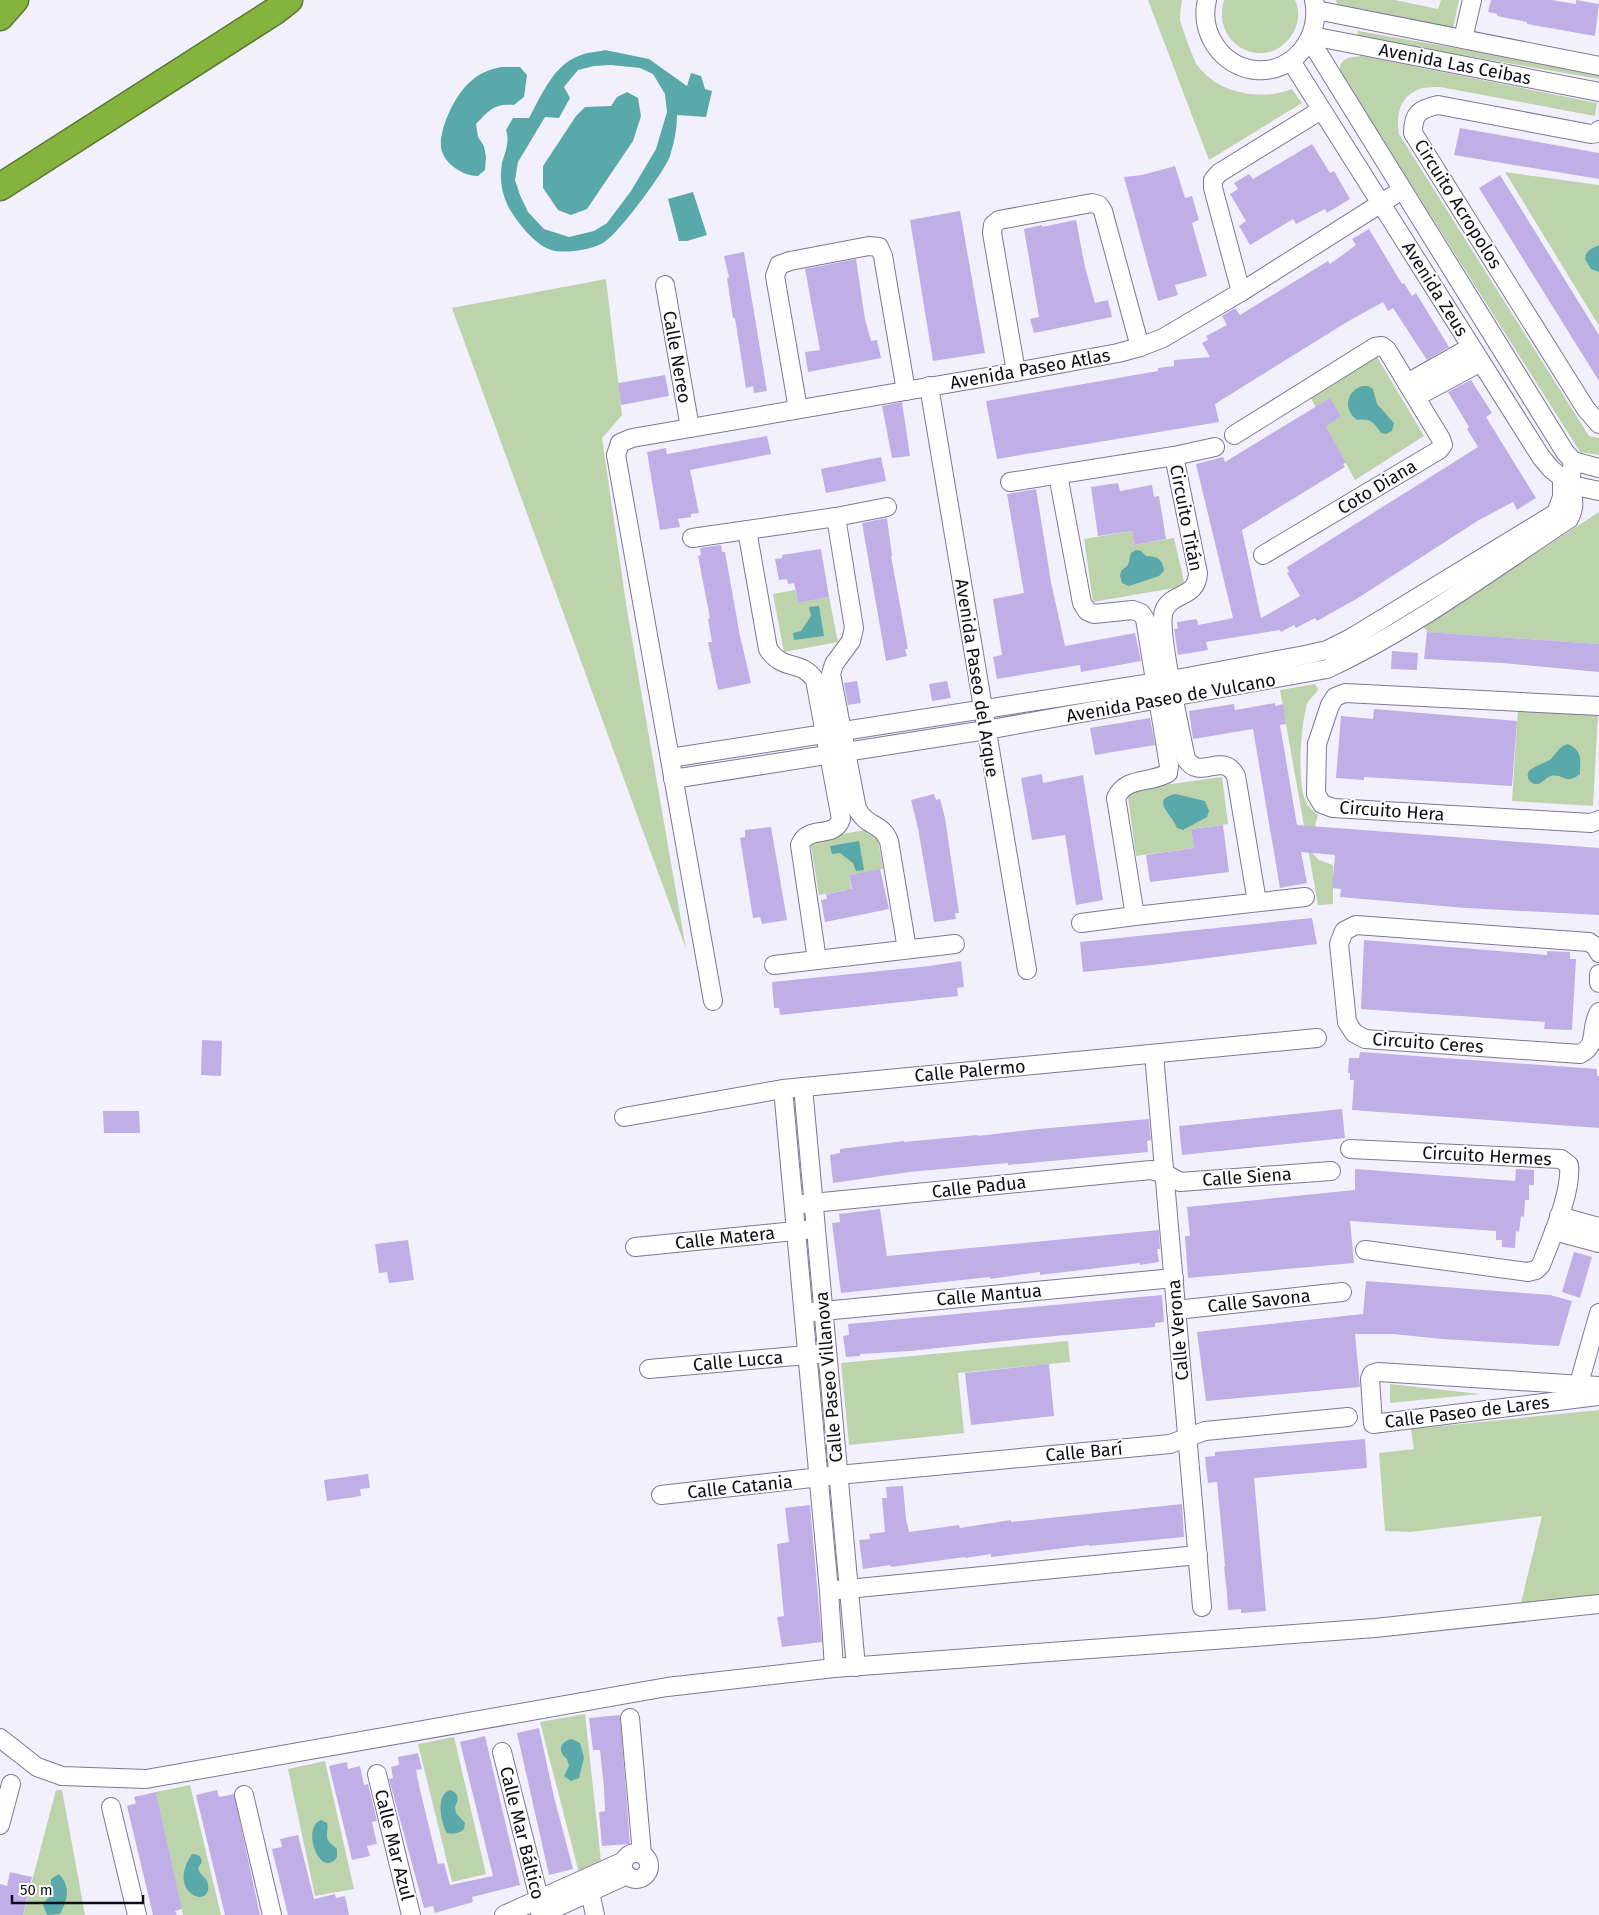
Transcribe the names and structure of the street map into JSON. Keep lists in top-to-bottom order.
{
  "streets": {
    "street": [
      "Avenida Las Ceibas",
      "Circuito Acropolos",
      "Avenida Zeus",
      "Calle Nereo",
      "Avenida Paseo Atlas",
      "Coto Diana",
      "Circuito Titán",
      "Avenida Paseo del Arque",
      "Avenida Paseo de Vulcano",
      "Circuito Hera",
      "Circuito Ceres",
      "Calle Palermo",
      "Circuito Hermes",
      "Calle Siena",
      "Calle Padua",
      "Calle Matera",
      "Calle Mantua",
      "Calle Savona",
      "Calle Verona",
      "Calle Lucca",
      "Calle Paseo Villanova",
      "Calle Paseo de Lares",
      "Calle Barí",
      "Calle Catania",
      "Calle Mar Báltico",
      "Calle Mar Azul"
    ]
  },
  "crossings": [
    ["Avenida Las Ceibas", "Avenida Zeus"],
    ["Avenida Zeus", "Avenida Paseo Atlas"],
    ["Avenida Zeus", "Avenida Paseo de Vulcano"],
    ["Calle Nereo", "Avenida Paseo Atlas"],
    ["Avenida Paseo Atlas", "Avenida Paseo del Arque"],
    ["Avenida Paseo Atlas", "Avenida Paseo de Vulcano"],
    ["Circuito Titán", "Avenida Paseo de Vulcano"],
    ["Avenida Paseo del Arque", "Avenida Paseo de Vulcano"],
    ["Calle Palermo", "Calle Verona"],
    ["Calle Palermo", "Calle Paseo Villanova"],
    ["Calle Siena", "Calle Padua"],
    ["Calle Siena", "Calle Verona"],
    ["Calle Padua", "Calle Verona"],
    ["Calle Padua", "Calle Paseo Villanova"],
    ["Calle Matera", "Calle Paseo Villanova"],
    ["Calle Mantua", "Calle Verona"],
    ["Calle Mantua", "Calle Paseo Villanova"],
    ["Calle Savona", "Calle Verona"],
    ["Calle Verona", "Calle Barí"],
    ["Calle Lucca", "Calle Paseo Villanova"],
    ["Calle Paseo Villanova", "Calle Barí"],
    ["Calle Paseo Villanova", "Calle Catania"],
    ["Calle Barí", "Calle Catania"]
  ],
  "scale_bar": "50 m"
}
